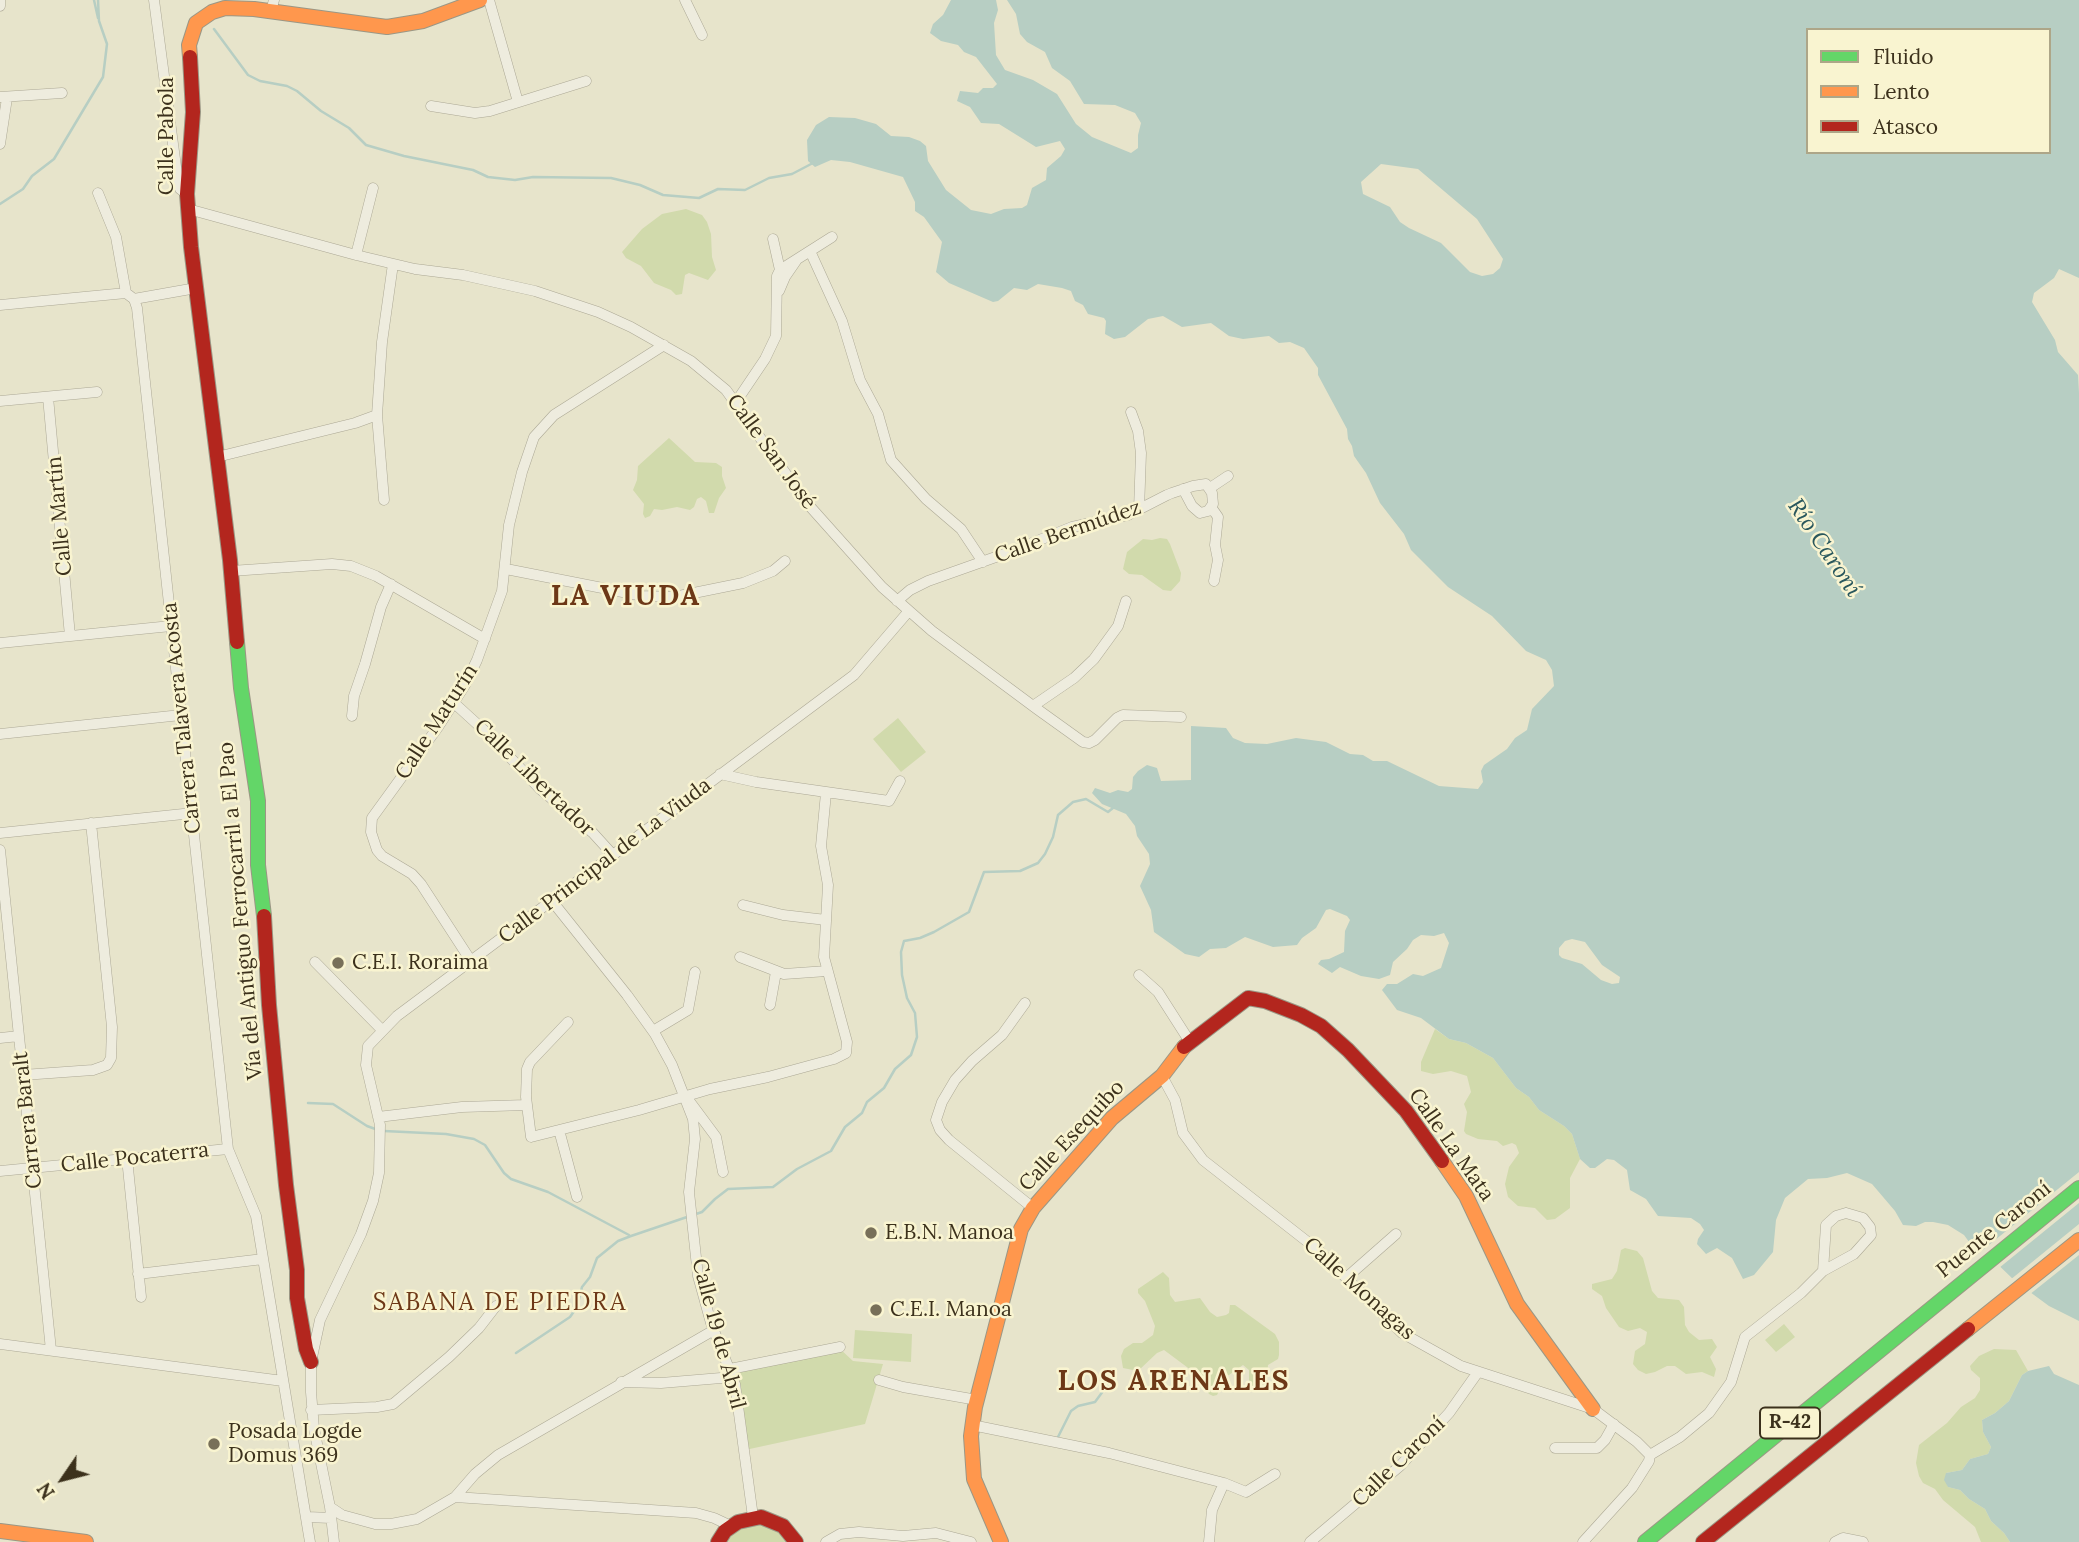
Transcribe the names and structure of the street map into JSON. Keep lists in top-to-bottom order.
{
  "streets": {
    "street": [
      "Calle Pabola",
      "Calle San José",
      "Calle Martín",
      "Calle Bermúdez",
      "Carrera Talavera Acosta",
      "Calle Maturín",
      "Calle Libertador",
      "Calle Principal de La Viuda",
      "Vía del Antiguo Ferrocarril a El Pao",
      "Carrera Baralt",
      "Calle Esequibo",
      "Calle La Mata",
      "Calle Pocaterra",
      "Puente Caroní",
      "Calle Monagas",
      "Calle 19 de Abril",
      "R-42",
      "Calle Caroní"
    ]
  },
  "crossings": [
    ["Calle Pabola", "Calle San José"],
    ["Calle Pabola", "Vía del Antiguo Ferrocarril a El Pao"],
    ["Calle San José", "Calle Bermúdez"],
    ["Calle San José", "Calle Maturín"],
    ["Calle San José", "Calle Principal de La Viuda"],
    ["Calle San José", "Vía del Antiguo Ferrocarril a El Pao"],
    ["Carrera Talavera Acosta", "Calle Pocaterra"],
    ["Calle Maturín", "Calle Libertador"],
    ["Calle Maturín", "Calle Principal de La Viuda"],
    ["Calle Libertador", "Calle Principal de La Viuda"],
    ["Calle Principal de La Viuda", "Vía del Antiguo Ferrocarril a El Pao"],
    ["Calle Principal de La Viuda", "Calle 19 de Abril"],
    ["Carrera Baralt", "Calle Pocaterra"],
    ["Calle Esequibo", "Calle La Mata"],
    ["Calle Esequibo", "Calle Monagas"],
    ["Calle La Mata", "Calle Monagas"],
    ["Calle Monagas", "Calle Caroní"]
  ],
  "districts": ["LA VIUDA", "SABANA DE PIEDRA", "LOS ARENALES"],
  "water": ["Río Caroní"],
  "places": [
    "C.E.I. Roraima",
    "E.B.N. Manoa",
    "C.E.I. Manoa",
    "Posada Logde Domus 369"
  ],
  "legend": ["Fluido", "Lento", "Atasco"],
  "north": "bottom left"
}
